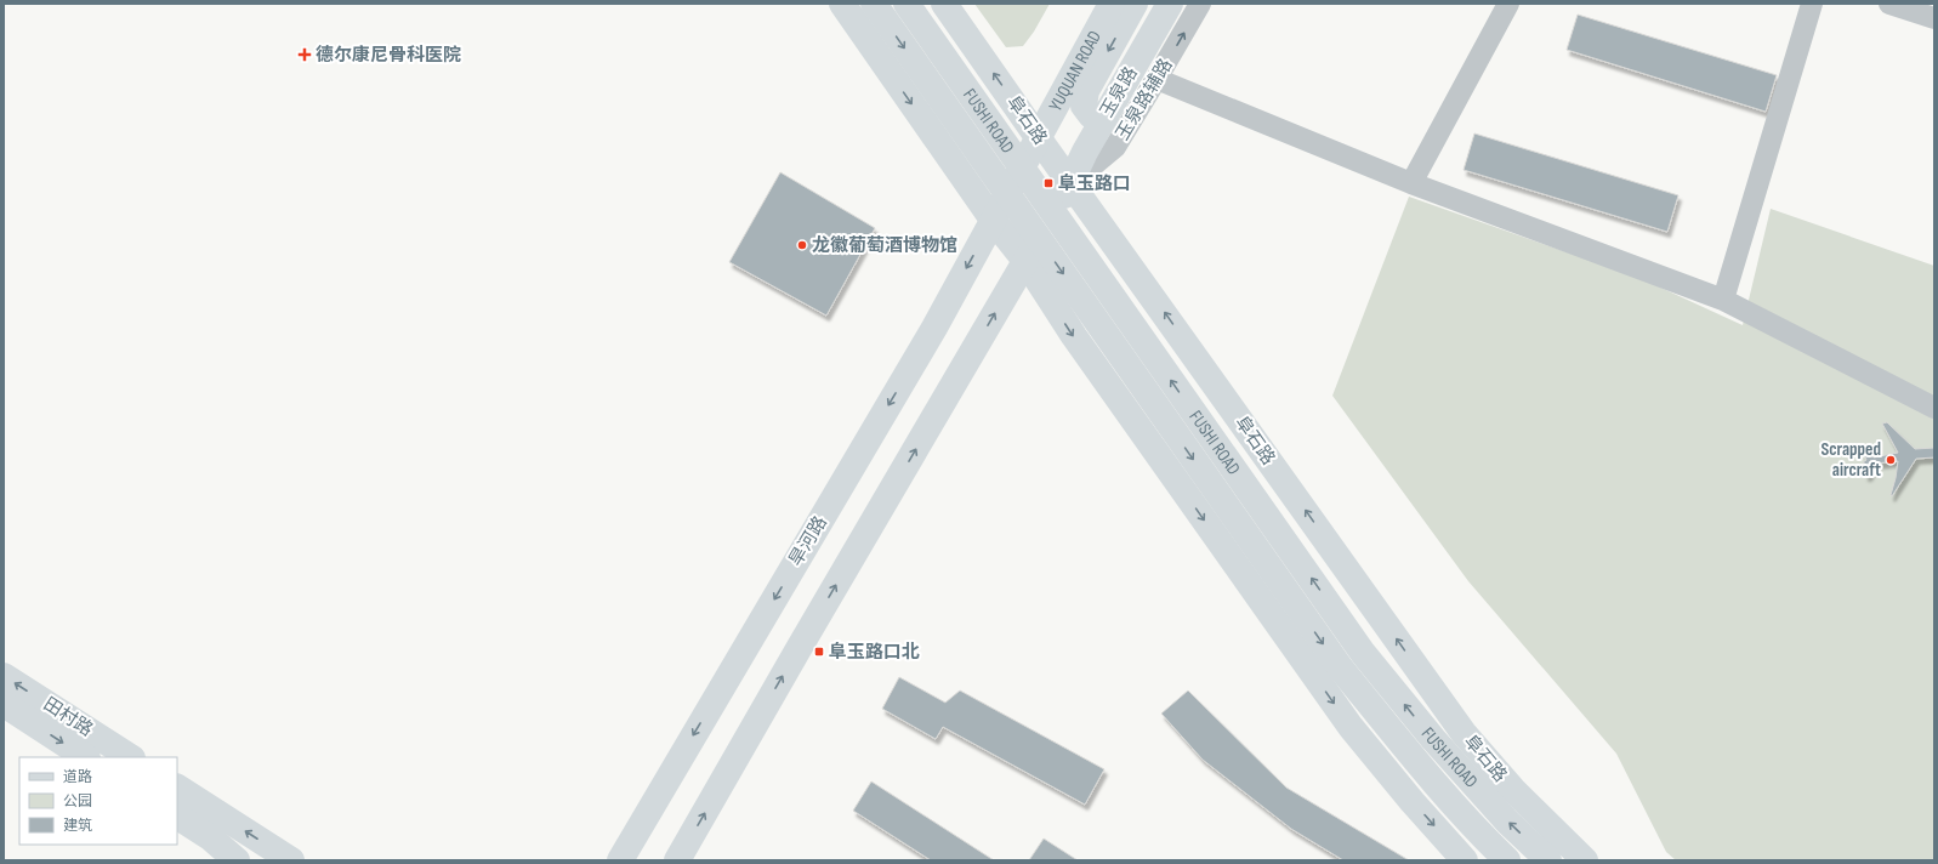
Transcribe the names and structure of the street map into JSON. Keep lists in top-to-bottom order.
{
  "streets": {
    "main road": [
      "YUQUAN ROAD",
      "玉泉路",
      "FUSHI ROAD",
      "阜石路",
      "旱河路",
      "田村路"
    ],
    "street": ["玉泉路辅路"]
  },
  "crossings": [
    ["YUQUAN ROAD", "阜石路"],
    ["YUQUAN ROAD", "旱河路"],
    ["玉泉路", "玉泉路辅路"],
    ["玉泉路", "阜石路"],
    ["玉泉路辅路", "阜石路"]
  ],
  "one_way": ["玉泉路辅路"],
  "places": {
    "health": ["德尔康尼骨科医院"],
    "transit": ["阜玉路口", "阜玉路口北"],
    "other": ["龙徽葡萄酒博物馆", "Scrapped aircraft"]
  },
  "legend": ["道路", "公园", "建筑"]
}
